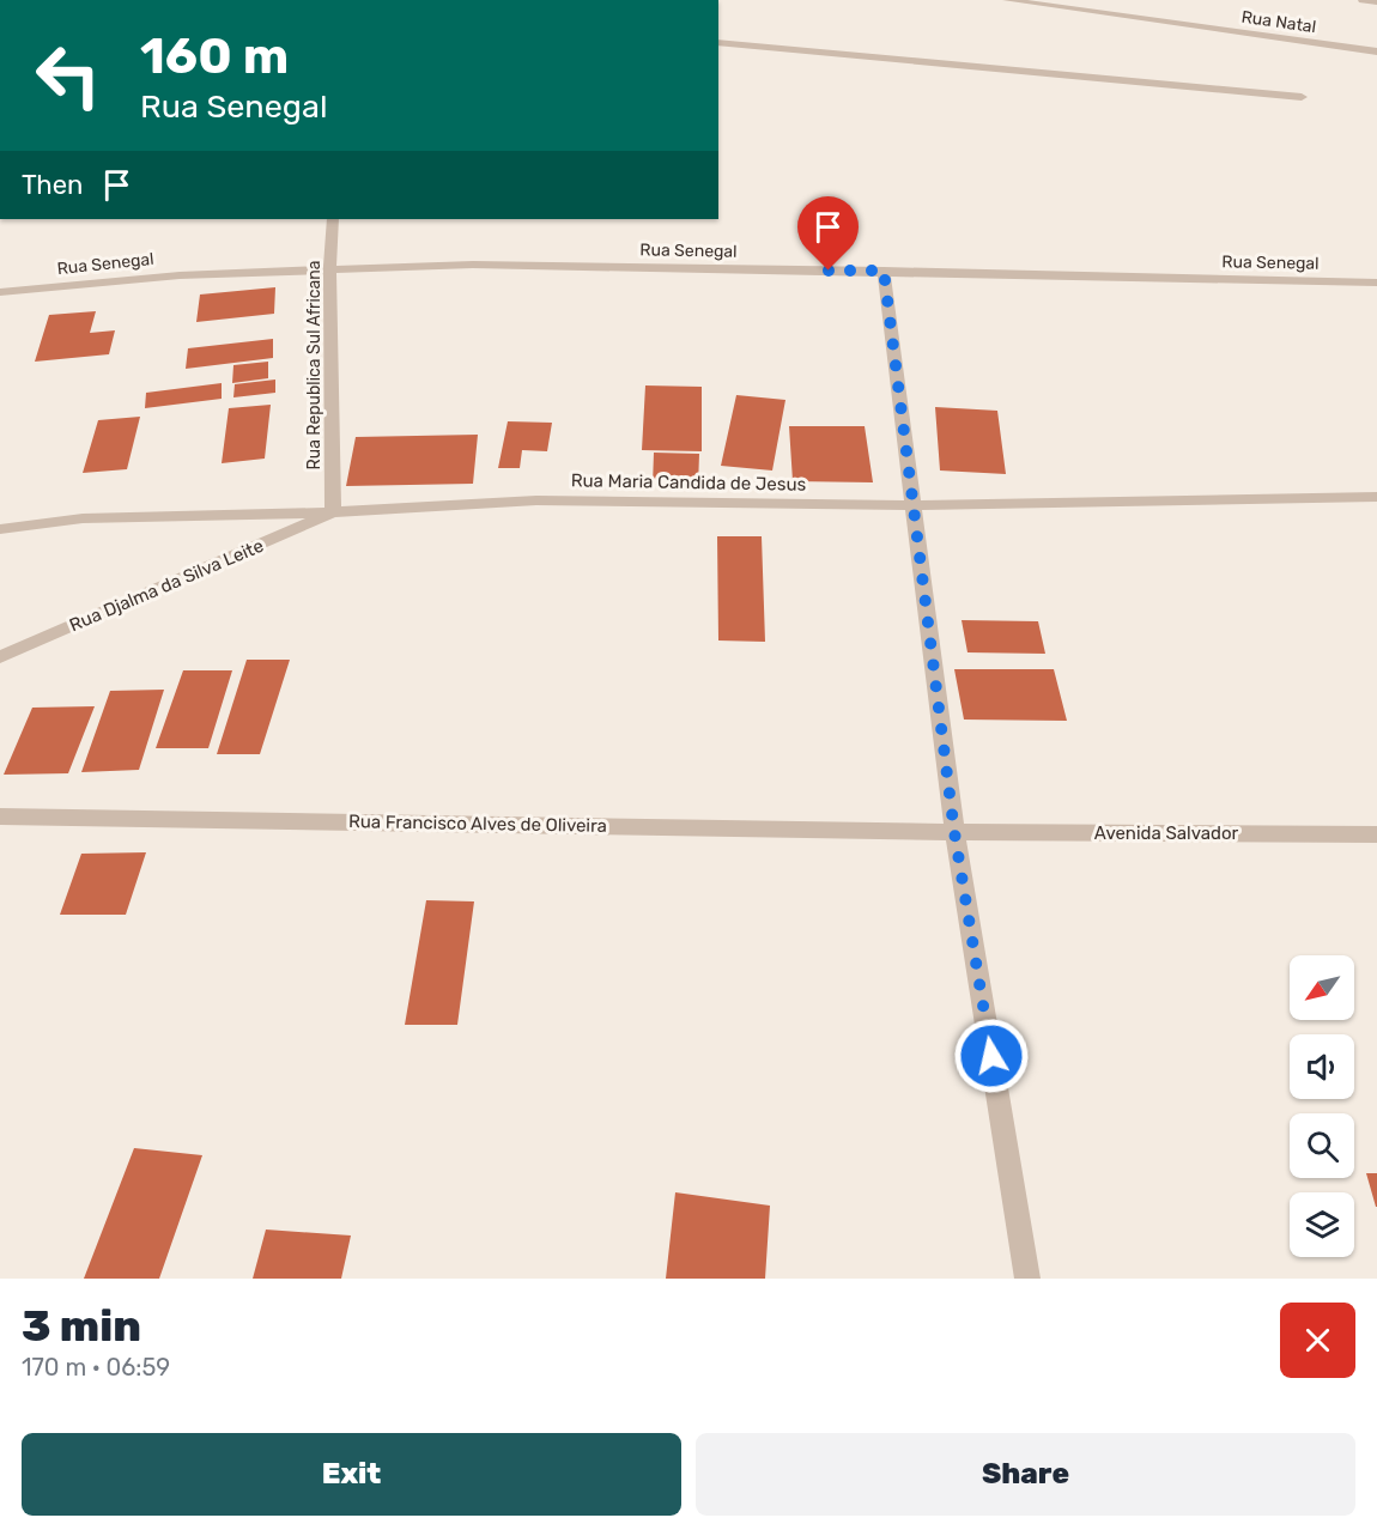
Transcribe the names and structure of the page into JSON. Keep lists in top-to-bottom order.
{
  "streets": {
    "street": [
      "Rua Natal",
      "Rua Senegal",
      "Rua Republica Sul Africana",
      "Rua Maria Candida de Jesus",
      "Rua Djalma da Silva Leite",
      "Rua Francisco Alves de Oliveira",
      "Avenida Salvador"
    ]
  },
  "crossings": [
    ["Rua Senegal", "Rua Republica Sul Africana"],
    ["Rua Republica Sul Africana", "Rua Maria Candida de Jesus"],
    ["Rua Republica Sul Africana", "Rua Djalma da Silva Leite"],
    ["Rua Maria Candida de Jesus", "Rua Djalma da Silva Leite"],
    ["Rua Francisco Alves de Oliveira", "Avenida Salvador"]
  ],
  "north": "bottom left",
  "page": {
    "turn": ["160 m", "Rua Senegal"],
    "then": "Then",
    "heading": ["3 min", "170 m · 06:59"],
    "buttons": ["Exit", "Share"]
  }
}
